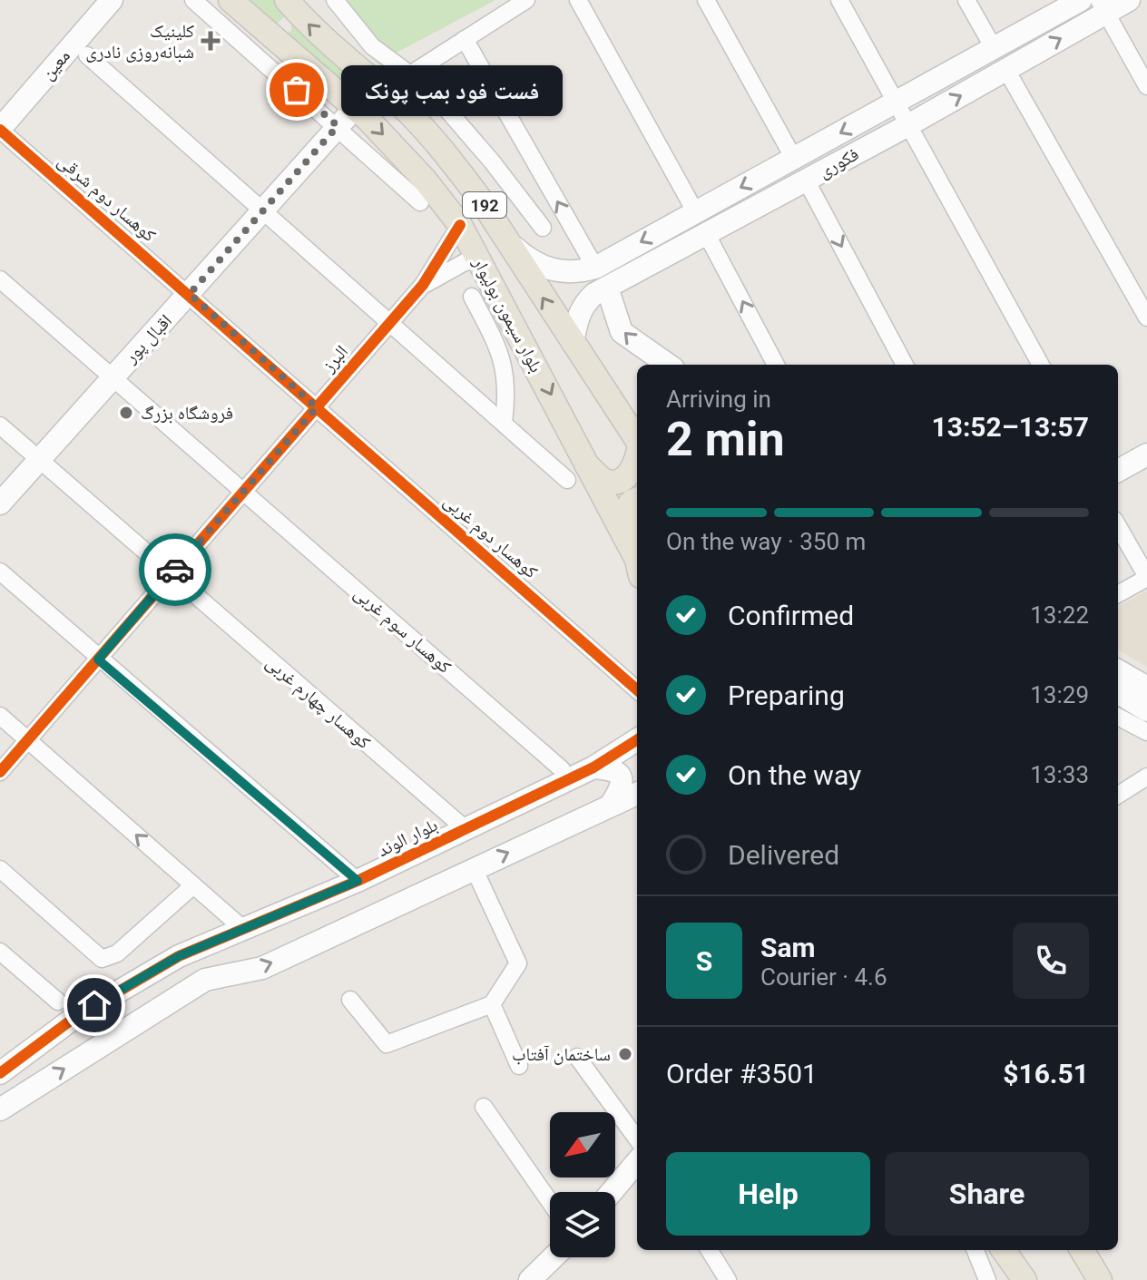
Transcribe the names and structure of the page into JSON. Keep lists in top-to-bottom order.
{
  "streets": {
    "main road": ["192", "بلوار سیمون بولیوار"],
    "street": [
      "معین",
      "فکوری",
      "کوهسار دوم شرقی",
      "اقبال پور",
      "البرز",
      "کوهسار دوم غربی",
      "کوهسار سوم غربی",
      "کوهسار چهارم غربی",
      "بلوار الوند"
    ]
  },
  "crossings": [
    ["معین", "کوهسار دوم شرقی"],
    ["فکوری", "بلوار سیمون بولیوار"],
    ["کوهسار دوم شرقی", "اقبال پور"],
    ["کوهسار دوم شرقی", "البرز"],
    ["کوهسار دوم شرقی", "کوهسار دوم غربی"],
    ["بلوار سیمون بولیوار", "اقبال پور"],
    ["بلوار سیمون بولیوار", "البرز"],
    ["اقبال پور", "کوهسار سوم غربی"],
    ["اقبال پور", "کوهسار چهارم غربی"],
    ["البرز", "کوهسار دوم غربی"],
    ["البرز", "کوهسار سوم غربی"],
    ["البرز", "کوهسار چهارم غربی"],
    ["کوهسار چهارم غربی", "بلوار الوند"]
  ],
  "places": {
    "health": ["کلینیک شبانه‌روزی نادری"],
    "other": ["فست فود بمب پونک", "فروشگاه بزرگ", "ساختمان آفتاب"]
  },
  "north": "bottom left",
  "page": {
    "bubble": "فست فود بمب پونک",
    "heading": ["2 min", "Arriving in", "13:52–13:57"],
    "panel": [
      "Sam",
      "Courier · 4.6",
      "Order #3501",
      "$16.51"
    ],
    "bar": "On the way · 350 m",
    "list": [
      ["Confirmed", "13:22"],
      ["Preparing", "13:29"],
      ["On the way", "13:33"],
      "Delivered"
    ],
    "round": "S",
    "buttons": ["Help", "Share"]
  }
}
